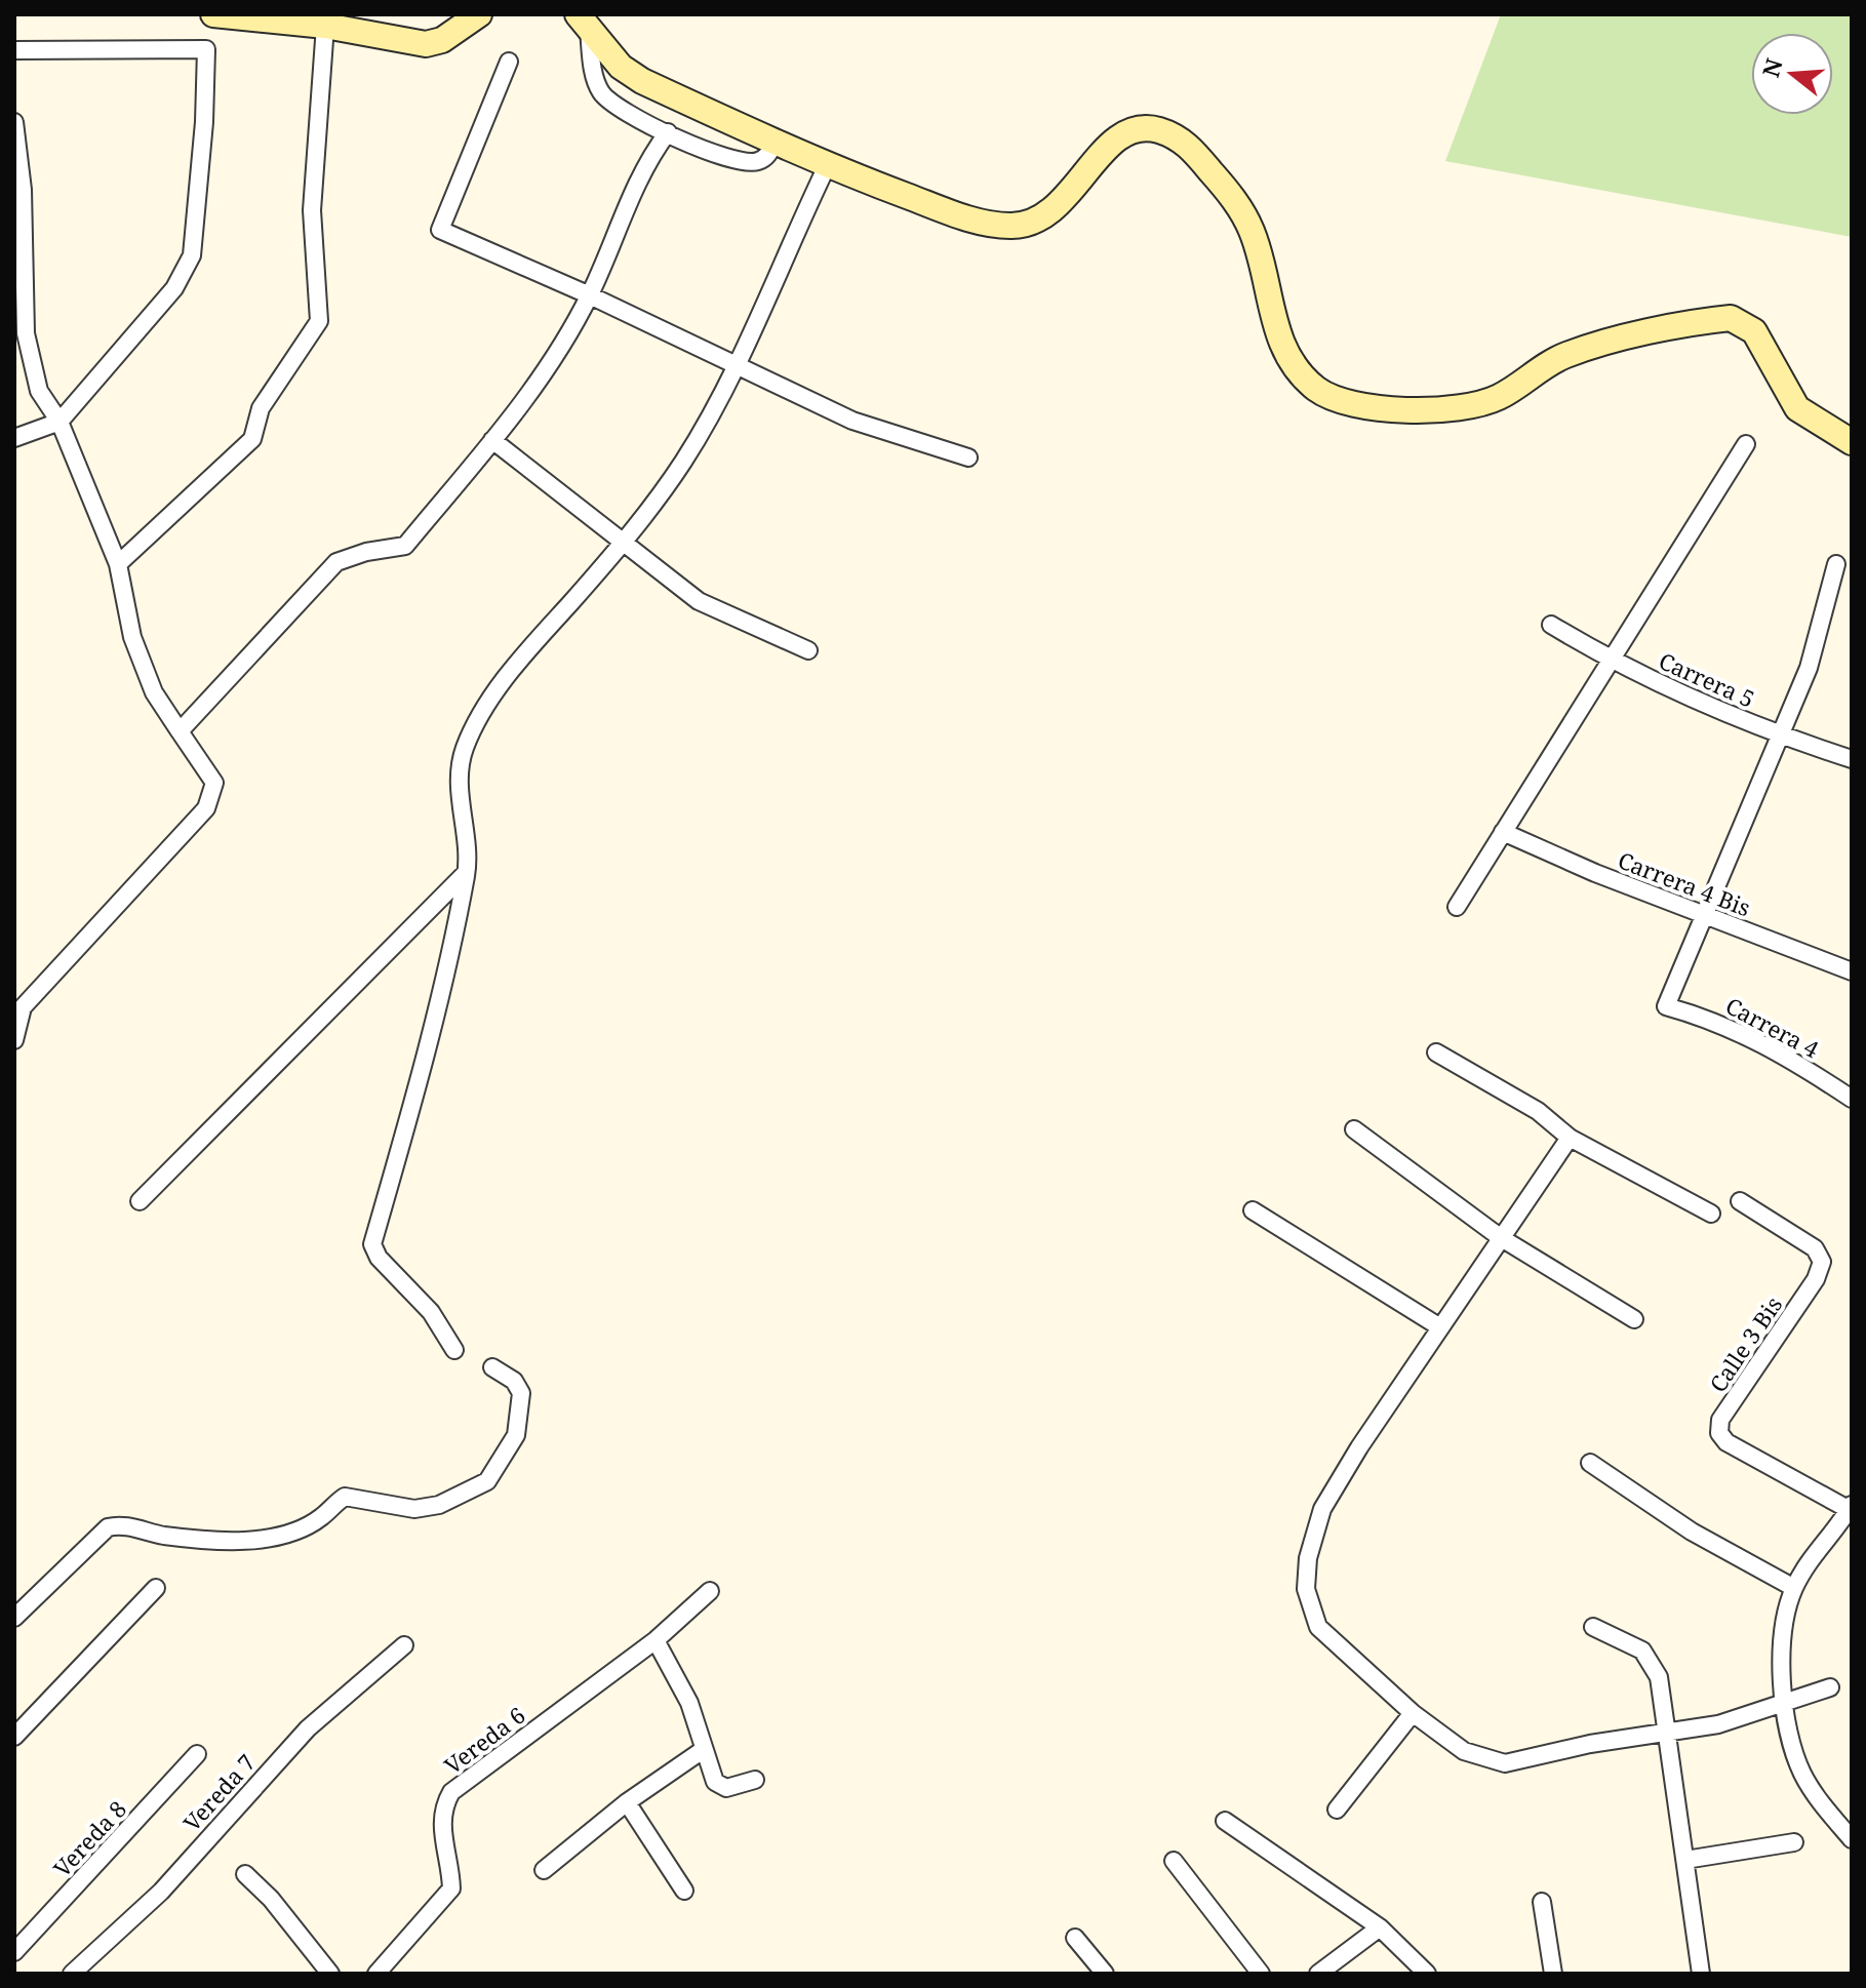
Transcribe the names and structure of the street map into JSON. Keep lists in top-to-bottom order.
{
  "streets": {
    "street": [
      "Carrera 5",
      "Carrera 4 Bis",
      "Carrera 4",
      "Calle 3 Bis",
      "Vereda 6",
      "Vereda 7",
      "Vereda 8"
    ]
  },
  "crossings": [
    ["Carrera 4 Bis", "Carrera 4"]
  ],
  "north": "left"
}
